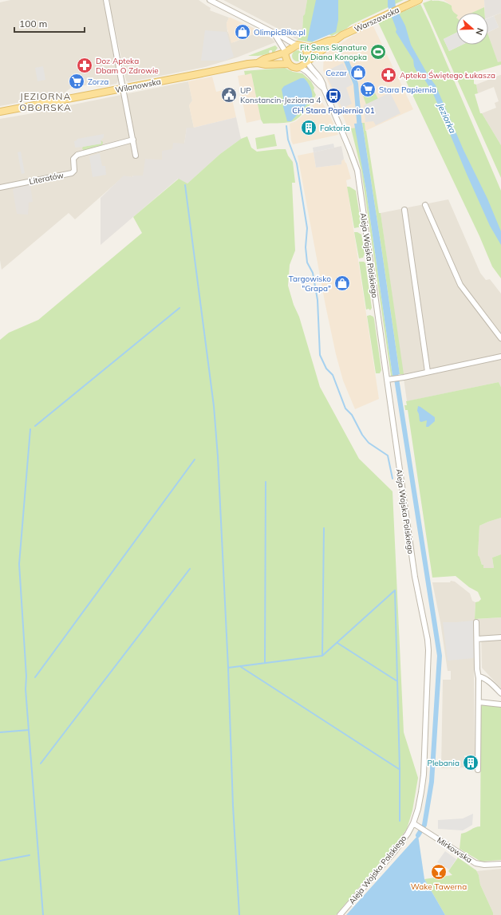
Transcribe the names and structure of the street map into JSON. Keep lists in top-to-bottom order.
{
  "streets": {
    "main road": ["Warszawska", "Wilanowska"],
    "street": ["Literatów", "Aleja Wojska Polskiego", "Mirkowska"]
  },
  "crossings": [
    ["Warszawska", "Wilanowska"],
    ["Warszawska", "Aleja Wojska Polskiego"],
    ["Wilanowska", "Aleja Wojska Polskiego"],
    ["Aleja Wojska Polskiego", "Mirkowska"]
  ],
  "districts": ["JEZIORNA OBORSKA"],
  "water": ["Jeziorka"],
  "places": {
    "shop": ["OlimpicBike.pl", "Cezar", "Targowisko \"Grapa\""],
    "sports": ["Fit Sens Signature by Diana Konopka"],
    "pharmacy": ["Doz Apteka Dbam O Zdrowie", "Apteka Świętego Łukasza"],
    "supermarket": ["Zorza", "Stara Papiernia"],
    "public building": ["UP Konstancin-Jeziorna 4"],
    "bus stop": ["CH Stara Papiernia 01"],
    "building": ["Faktoria", "Plebania"],
    "bar": ["Wake Tawerna"]
  },
  "scale_bar": "100 m",
  "north": "right"
}
